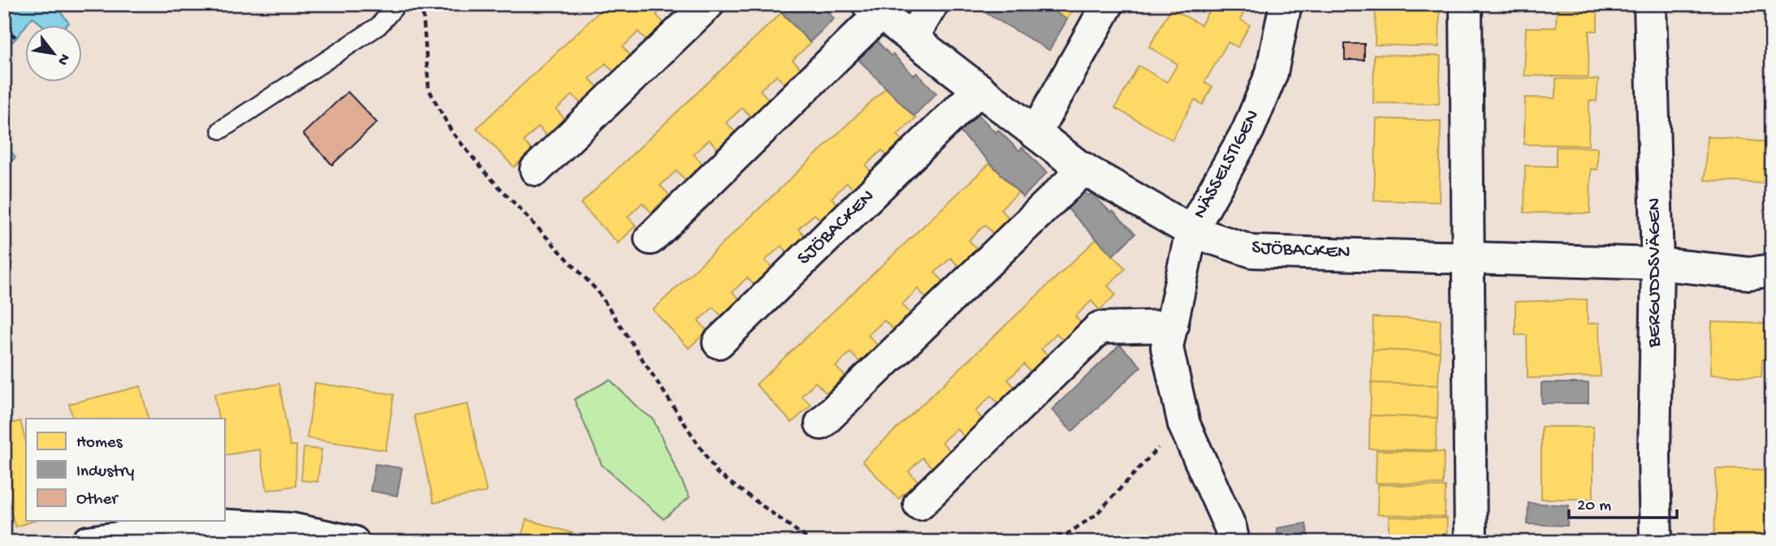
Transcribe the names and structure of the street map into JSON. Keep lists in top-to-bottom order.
{
  "streets": {
    "street": ["NÄSSELSTIGEN", "SJÖBACKEN", "BERGUDDSVÄGEN"]
  },
  "crossings": [
    ["NÄSSELSTIGEN", "SJÖBACKEN"],
    ["SJÖBACKEN", "BERGUDDSVÄGEN"]
  ],
  "legend": ["Homes", "Industry", "Other"],
  "scale_bar": "20 m",
  "north": "bottom right"
}
